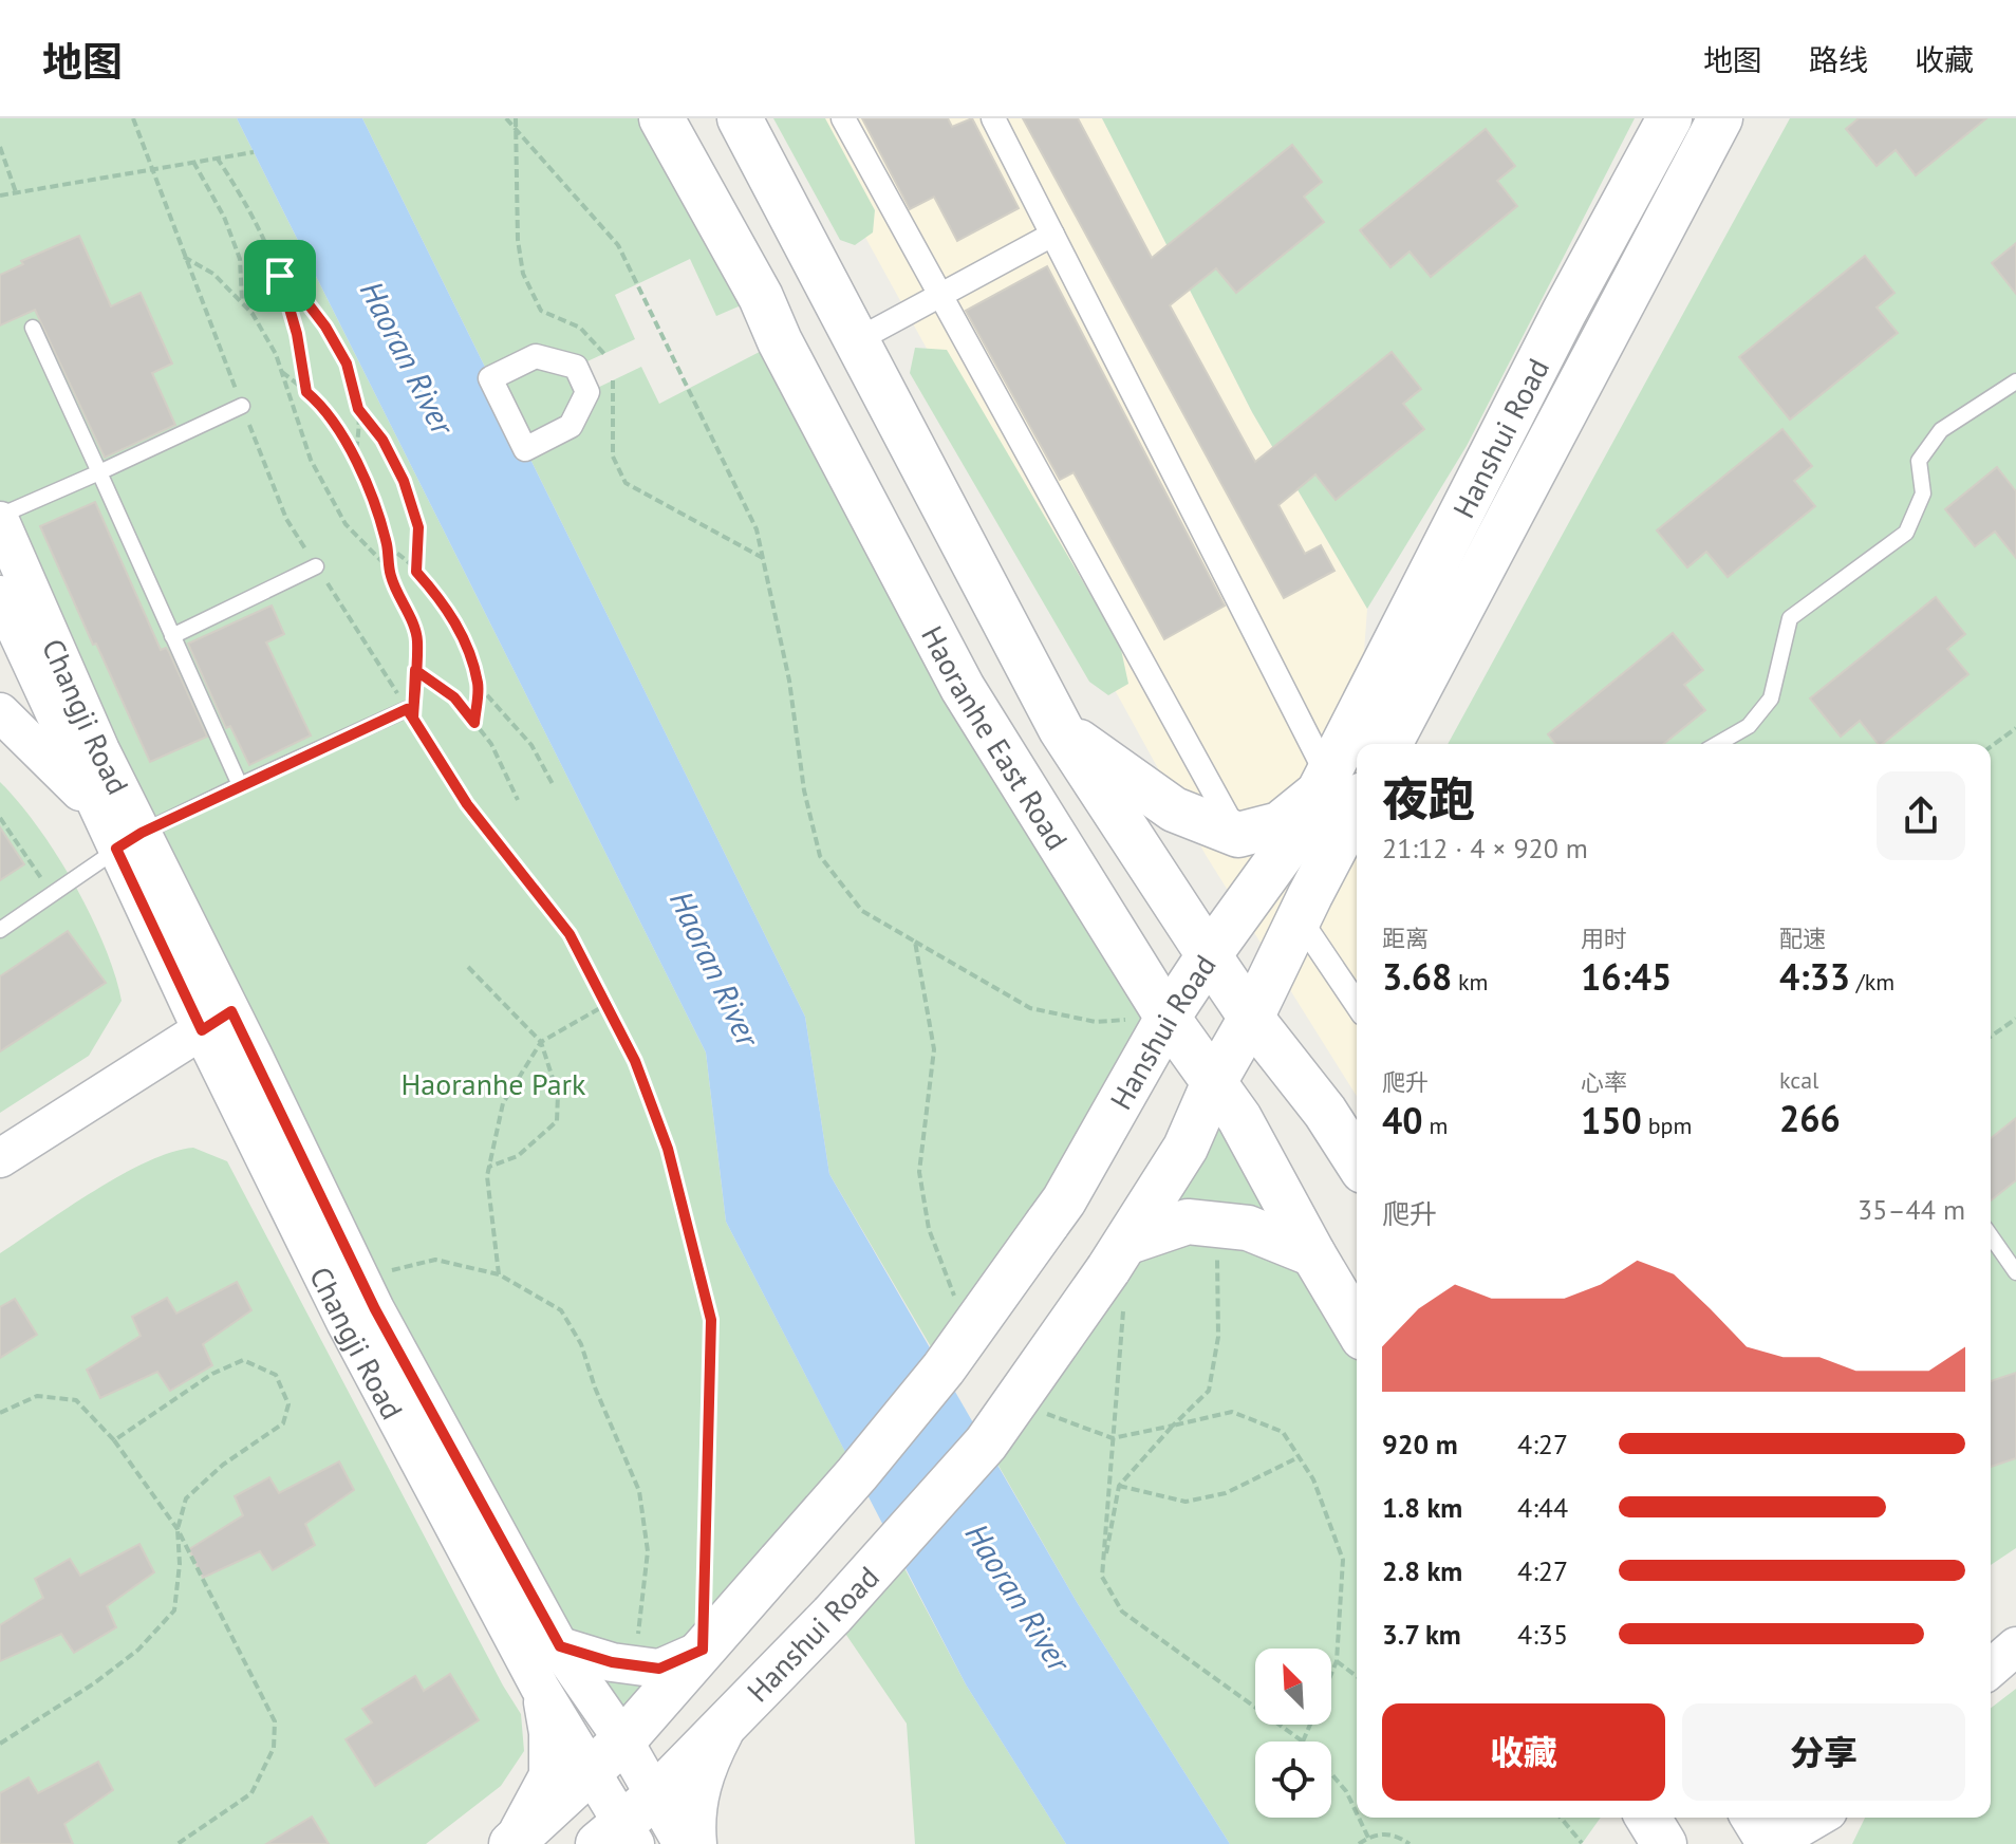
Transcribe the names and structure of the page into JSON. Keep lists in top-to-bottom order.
{
  "streets": {
    "main road": ["Hanshui Road", "Haoranhe East Road"],
    "street": ["Changji Road"]
  },
  "crossings": [
    ["Hanshui Road", "Changji Road"],
    ["Hanshui Road", "Haoranhe East Road"]
  ],
  "water": ["Haoran River"],
  "parks": ["Haoranhe Park"],
  "north": "top left",
  "page": {
    "header": "地图",
    "nav": ["地图", "路线", "收藏"],
    "heading": ["夜跑", "21:12 · 4 × 920 m"],
    "stats": [
      ["距离", "3.68 km"],
      ["用时", "16:45"],
      ["配速", "4:33 /km"],
      ["爬升", "40 m"],
      ["心率", "150 bpm"],
      ["kcal", "266"]
    ],
    "chart": ["爬升", "35–44 m"],
    "list": [
      {
        "name": "920 m",
        "note": "4:27"
      },
      {
        "name": "1.8 km",
        "note": "4:44"
      },
      {
        "name": "2.8 km",
        "note": "4:27"
      },
      {
        "name": "3.7 km",
        "note": "4:35"
      }
    ],
    "buttons": ["收藏", "分享"]
  }
}
